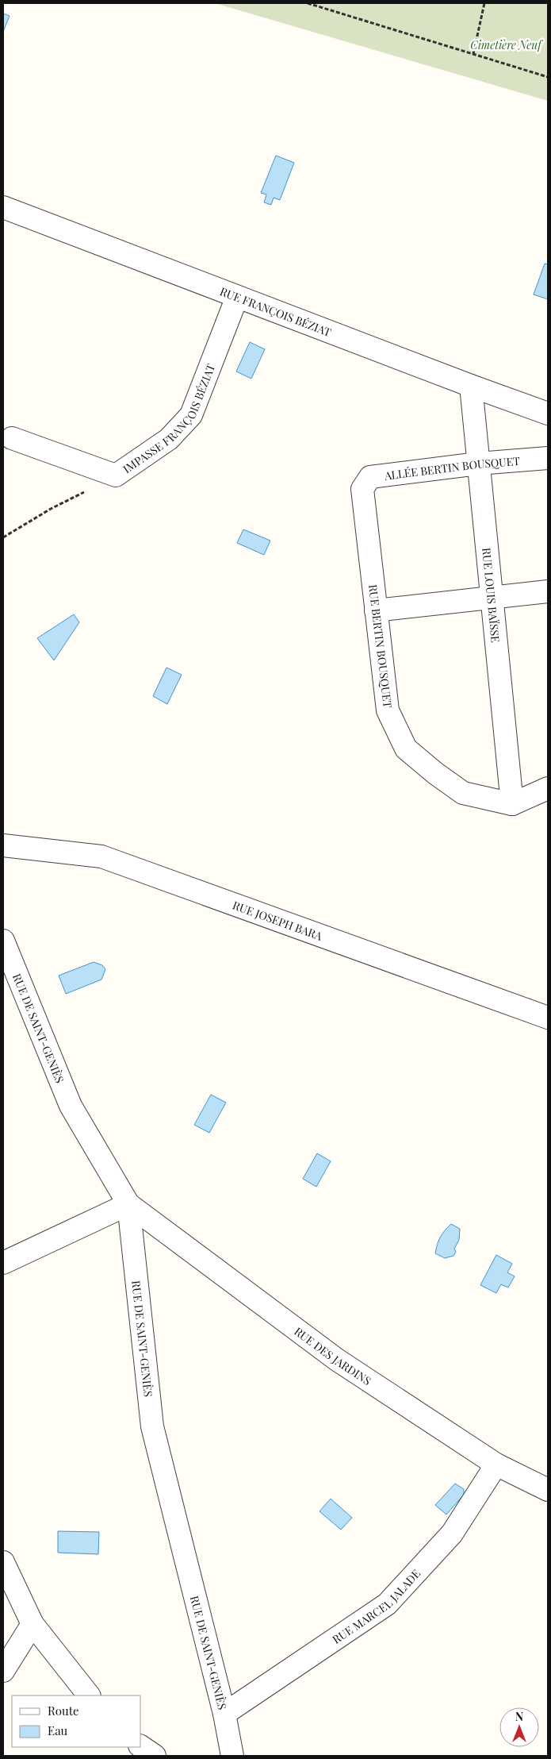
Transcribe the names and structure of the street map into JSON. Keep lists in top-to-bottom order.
{
  "streets": {
    "street": [
      "RUE FRANÇOIS BÉZIAT",
      "IMPASSE FRANÇOIS BÉZIAT",
      "ALLÉE BERTIN BOUSQUET",
      "RUE LOUIS BAÏSSE",
      "RUE BERTIN BOUSQUET",
      "RUE JOSEPH BARA",
      "RUE DE SAINT-GENIÈS",
      "RUE DES JARDINS",
      "RUE MARCEL JALADE"
    ]
  },
  "crossings": [
    ["RUE FRANÇOIS BÉZIAT", "IMPASSE FRANÇOIS BÉZIAT"],
    ["RUE FRANÇOIS BÉZIAT", "RUE LOUIS BAÏSSE"],
    ["ALLÉE BERTIN BOUSQUET", "RUE LOUIS BAÏSSE"],
    ["ALLÉE BERTIN BOUSQUET", "RUE BERTIN BOUSQUET"],
    ["RUE LOUIS BAÏSSE", "RUE BERTIN BOUSQUET"],
    ["RUE DE SAINT-GENIÈS", "RUE DES JARDINS"],
    ["RUE DE SAINT-GENIÈS", "RUE MARCEL JALADE"],
    ["RUE DES JARDINS", "RUE MARCEL JALADE"]
  ],
  "parks": ["Cimetière Neuf"],
  "legend": ["Route", "Eau"],
  "north": "top"
}
